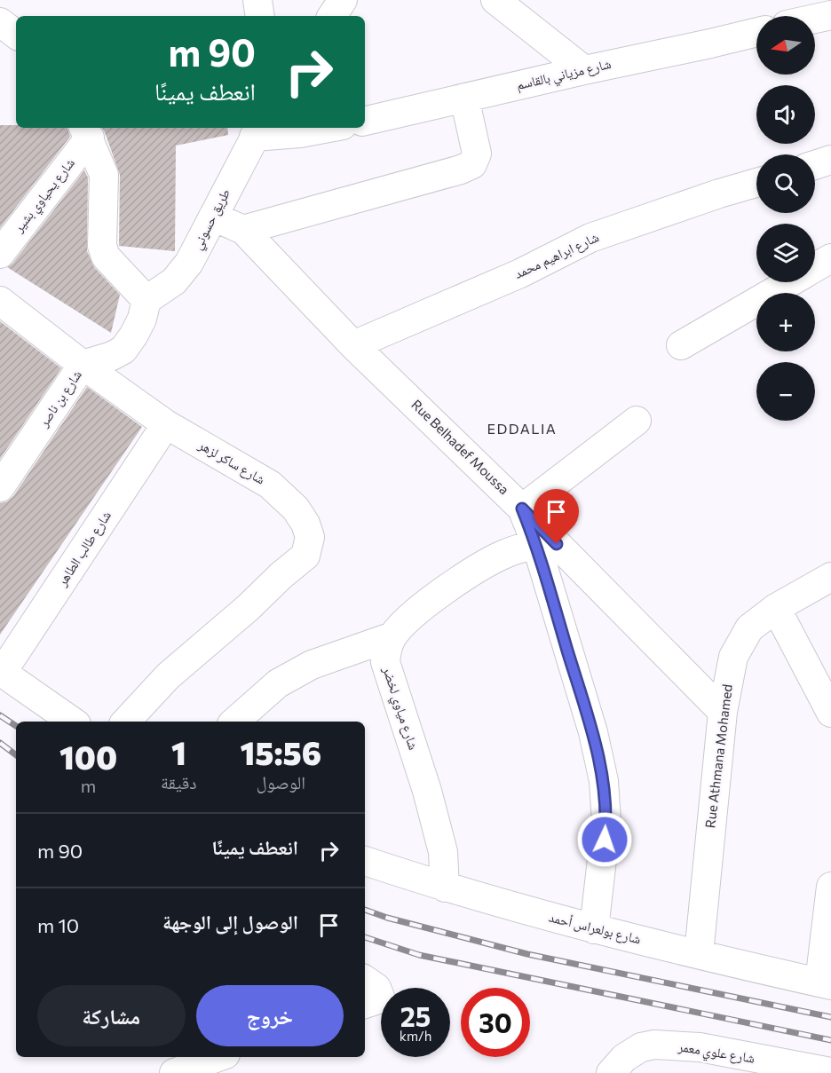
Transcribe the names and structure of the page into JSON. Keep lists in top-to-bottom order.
{
  "streets": {
    "street": [
      "شارع مزياني بالقاسم",
      "شارع يحياوي بشير",
      "طريق حسوني",
      "شارع ابراهيم محمد",
      "شارع بن ناصر",
      "Rue Belhadef Moussa",
      "شارع ساكر لزهر",
      "شارع طالب الطاهر",
      "شارع مياوي لخضر",
      "Rue Athmana Mohamed",
      "شارع بولعراس أحمد",
      "شارع علوي معمر"
    ]
  },
  "crossings": [
    ["طريق حسوني", "شارع بن ناصر"],
    ["طريق حسوني", "Rue Belhadef Moussa"],
    ["شارع ابراهيم محمد", "Rue Belhadef Moussa"],
    ["شارع بن ناصر", "شارع ساكر لزهر"],
    ["Rue Belhadef Moussa", "Rue Athmana Mohamed"],
    ["شارع ساكر لزهر", "شارع طالب الطاهر"],
    ["شارع مياوي لخضر", "شارع بولعراس أحمد"],
    ["Rue Athmana Mohamed", "شارع بولعراس أحمد"]
  ],
  "districts": ["EDDALIA"],
  "north": "left",
  "page": {
    "map_buttons": ["+", "−"],
    "turn": ["90 m", "انعطف يمينًا"],
    "eta": [
      "15:56",
      "الوصول",
      "1",
      "دقيقة",
      "100",
      "m"
    ],
    "list": [
      {
        "name": "انعطف يمينًا",
        "value": "90 m"
      },
      {
        "name": "الوصول إلى الوجهة",
        "value": "10 m"
      }
    ],
    "buttons": ["خروج", "مشاركة"],
    "speed": "25 km/h",
    "limit": "30"
  }
}
